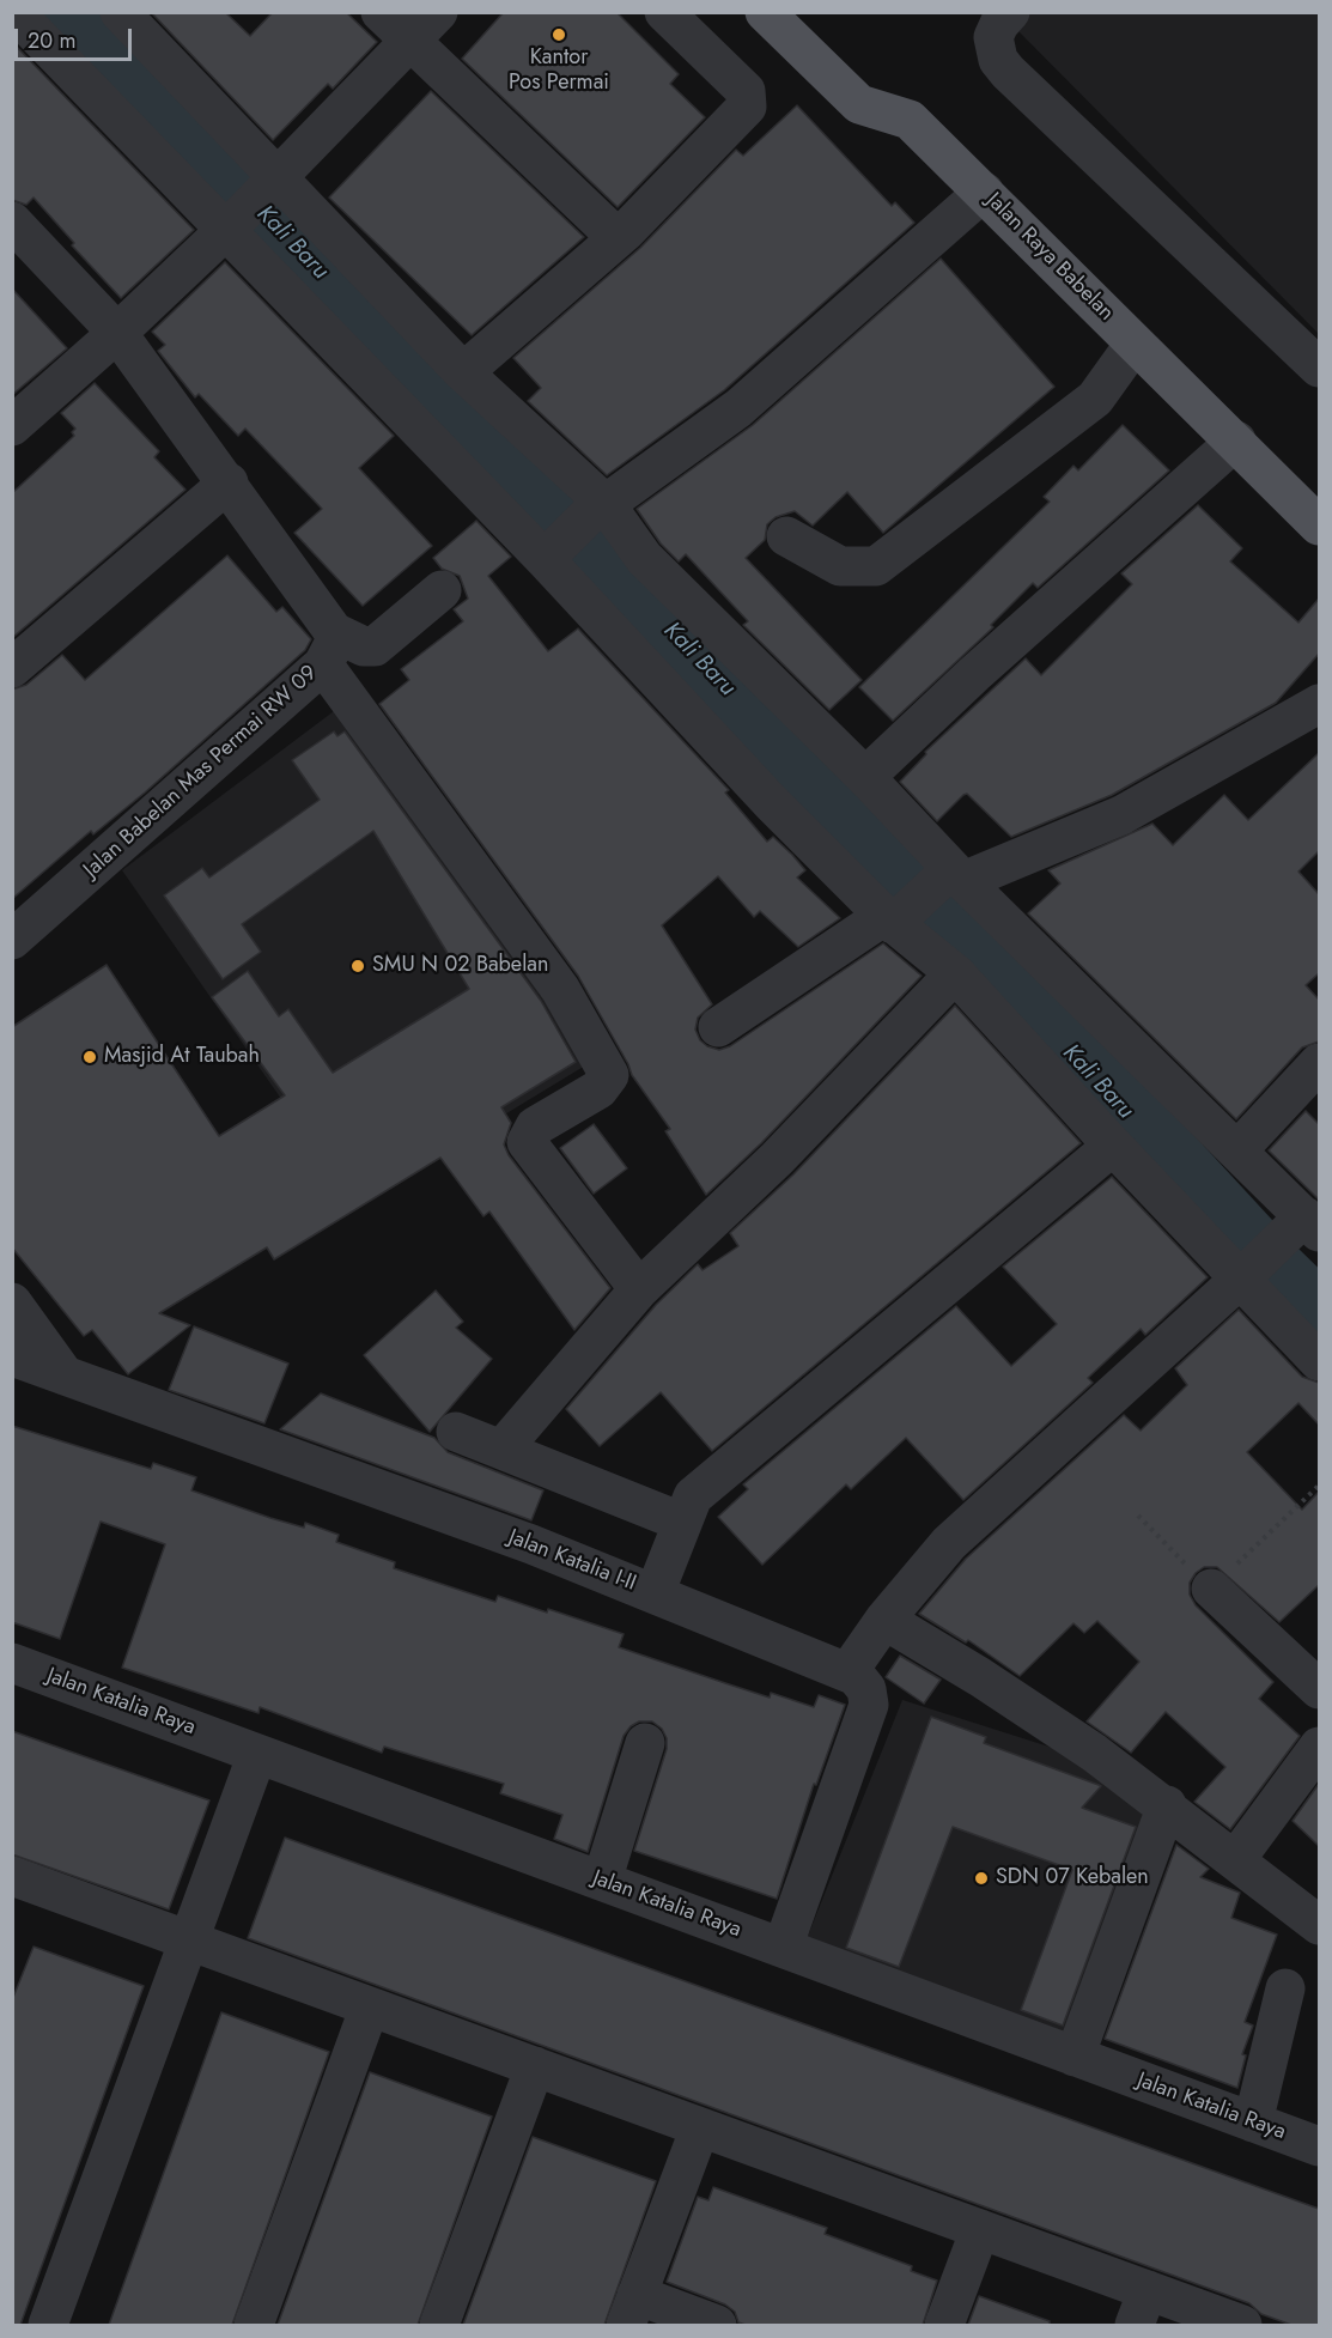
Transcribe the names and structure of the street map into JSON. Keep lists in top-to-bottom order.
{
  "streets": {
    "main road": ["Jalan Raya Babelan"],
    "street": ["Jalan Babelan Mas Permai RW 09", "Jalan Katalia I-II", "Jalan Katalia Raya"]
  },
  "water": ["Kali Baru"],
  "places": [
    "Kantor Pos Permai",
    "SMU N 02 Babelan",
    "Masjid At Taubah",
    "SDN 07 Kebalen"
  ],
  "scale_bar": "20 m"
}
